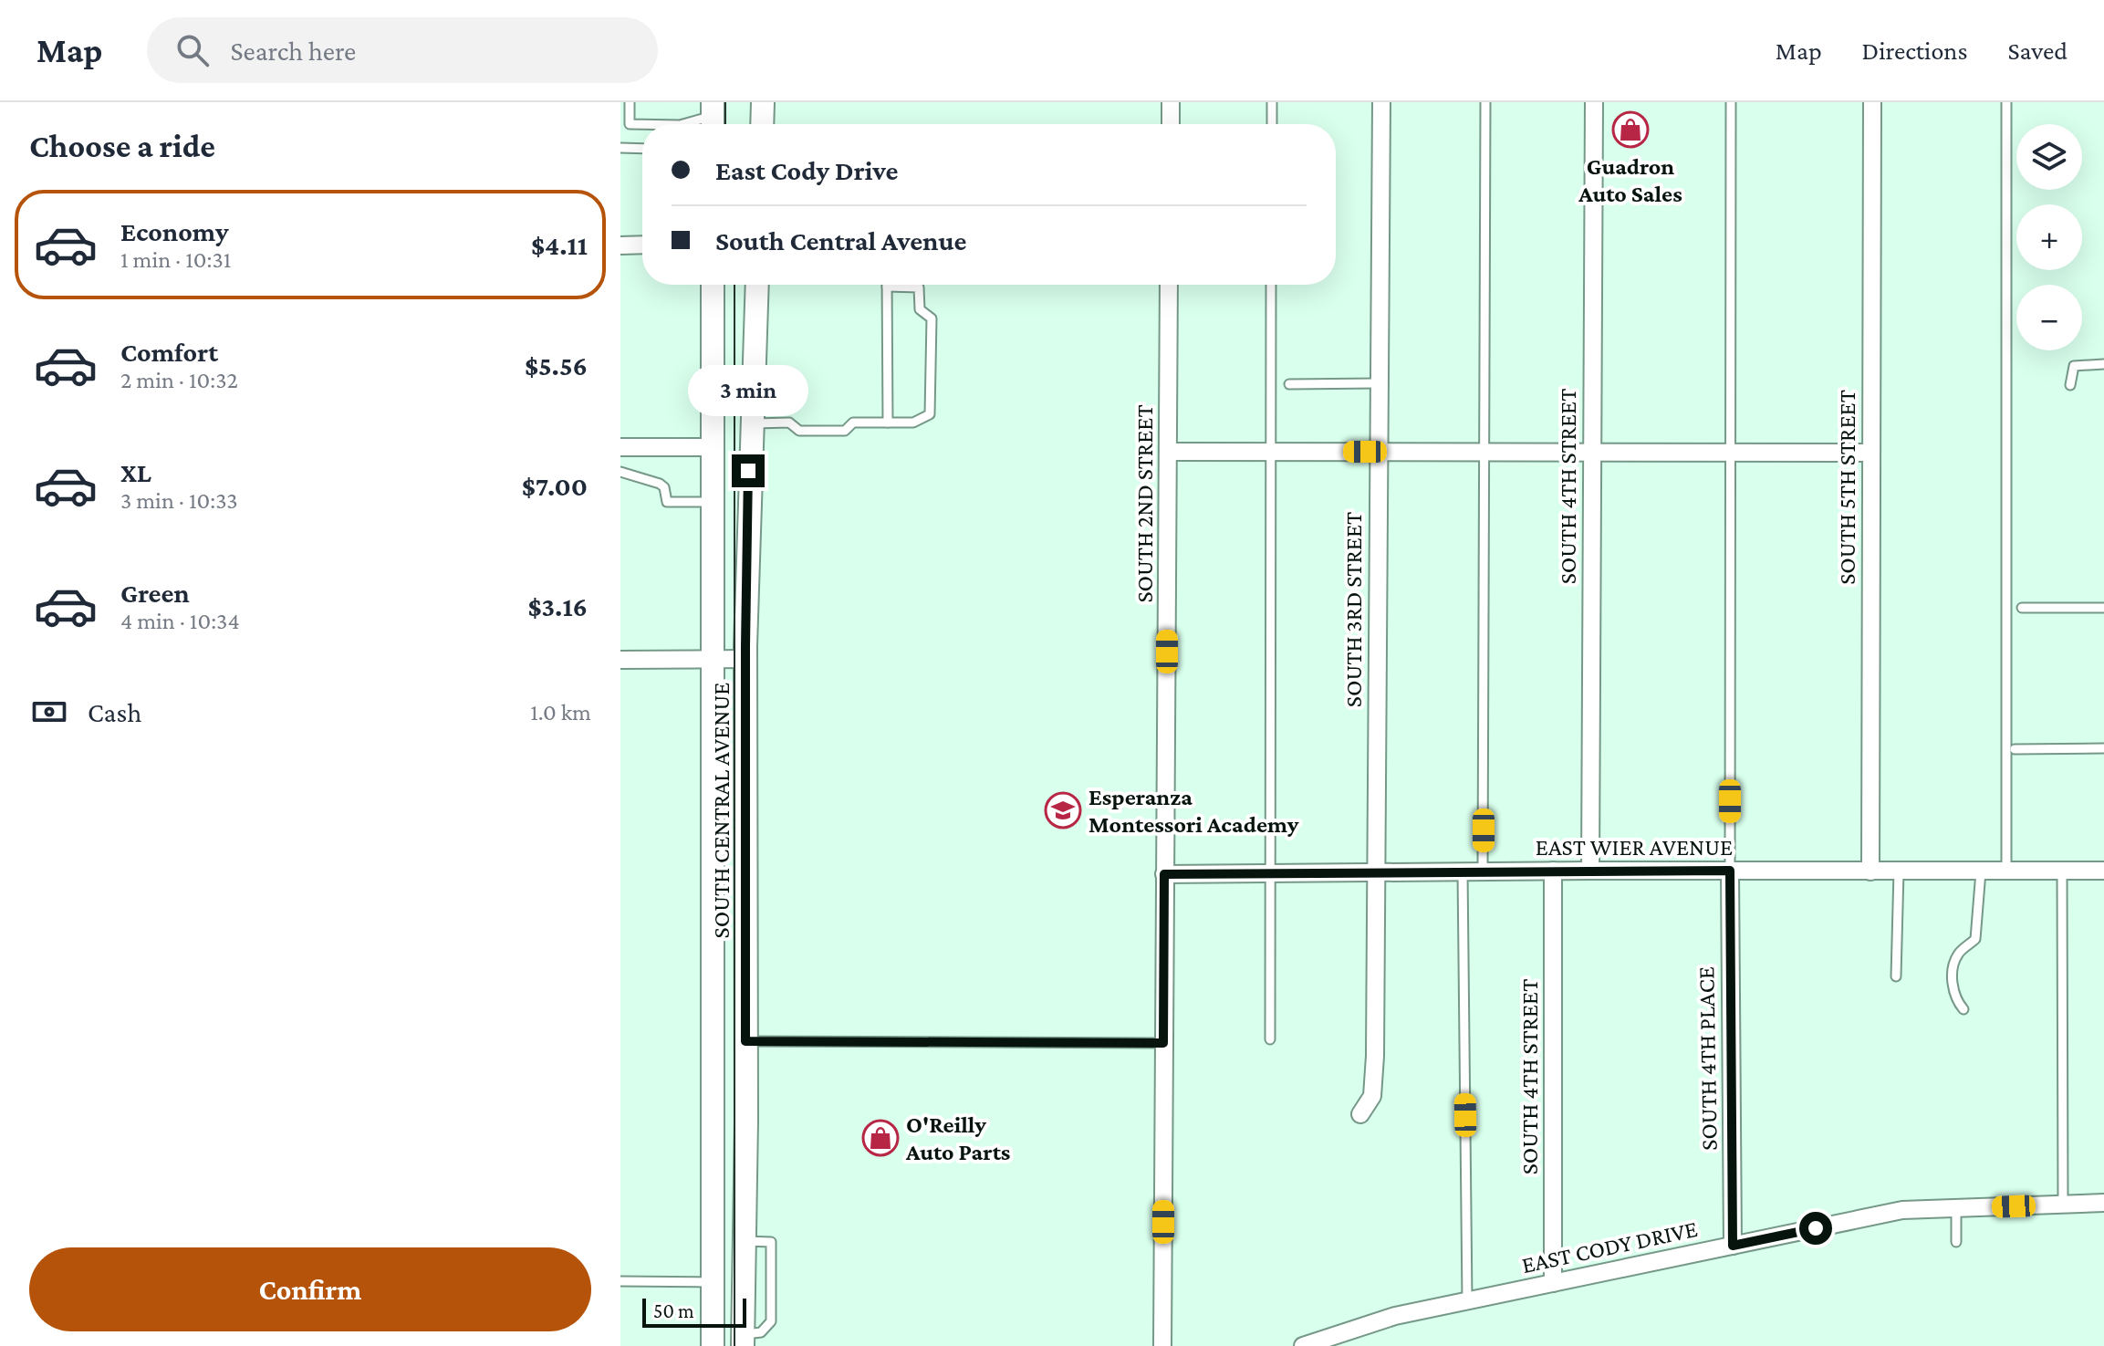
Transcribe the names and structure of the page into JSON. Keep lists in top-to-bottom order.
{
  "streets": {
    "main road": ["SOUTH CENTRAL AVENUE"],
    "street": [
      "SOUTH 4TH STREET",
      "SOUTH 5TH STREET",
      "SOUTH 2ND STREET",
      "SOUTH 3RD STREET",
      "EAST WIER AVENUE",
      "SOUTH 4TH PLACE",
      "EAST CODY DRIVE"
    ]
  },
  "crossings": [
    ["SOUTH 4TH STREET", "EAST WIER AVENUE"],
    ["SOUTH 4TH STREET", "EAST CODY DRIVE"],
    ["SOUTH 5TH STREET", "EAST WIER AVENUE"],
    ["SOUTH 2ND STREET", "EAST WIER AVENUE"],
    ["SOUTH 3RD STREET", "EAST WIER AVENUE"],
    ["EAST WIER AVENUE", "SOUTH 4TH PLACE"],
    ["SOUTH 4TH PLACE", "EAST CODY DRIVE"]
  ],
  "places": {
    "shop": ["Guadron Auto Sales", "O'Reilly Auto Parts"],
    "school or university": ["Esperanza Montessori Academy"]
  },
  "scale_bar": "50 m",
  "page": {
    "header": "Map",
    "search": "Search here",
    "nav": ["Map", "Directions", "Saved"],
    "heading": "Choose a ride",
    "map_buttons": ["+", "−"],
    "banner": ["East Cody Drive", "South Central Avenue"],
    "list": [
      {
        "name": "Economy",
        "note": "1 min · 10:31",
        "value": "$4.11"
      },
      {
        "name": "Comfort",
        "note": "2 min · 10:32",
        "value": "$5.56"
      },
      {
        "name": "XL",
        "note": "3 min · 10:33",
        "value": "$7.00"
      },
      {
        "name": "Green",
        "note": "4 min · 10:34",
        "value": "$3.16"
      }
    ],
    "bubble": "3 min",
    "pay": ["Cash", "1.0 km"],
    "buttons": "Confirm",
    "scale": "50 m"
  }
}
